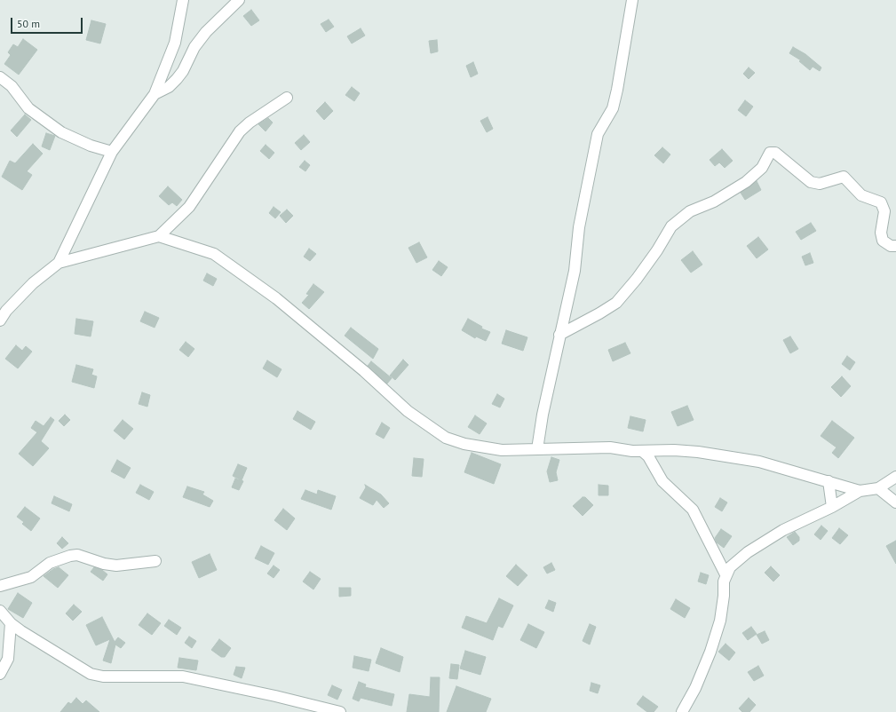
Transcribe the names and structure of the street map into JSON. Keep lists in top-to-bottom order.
{
  "scale_bar": "50 m"
}
